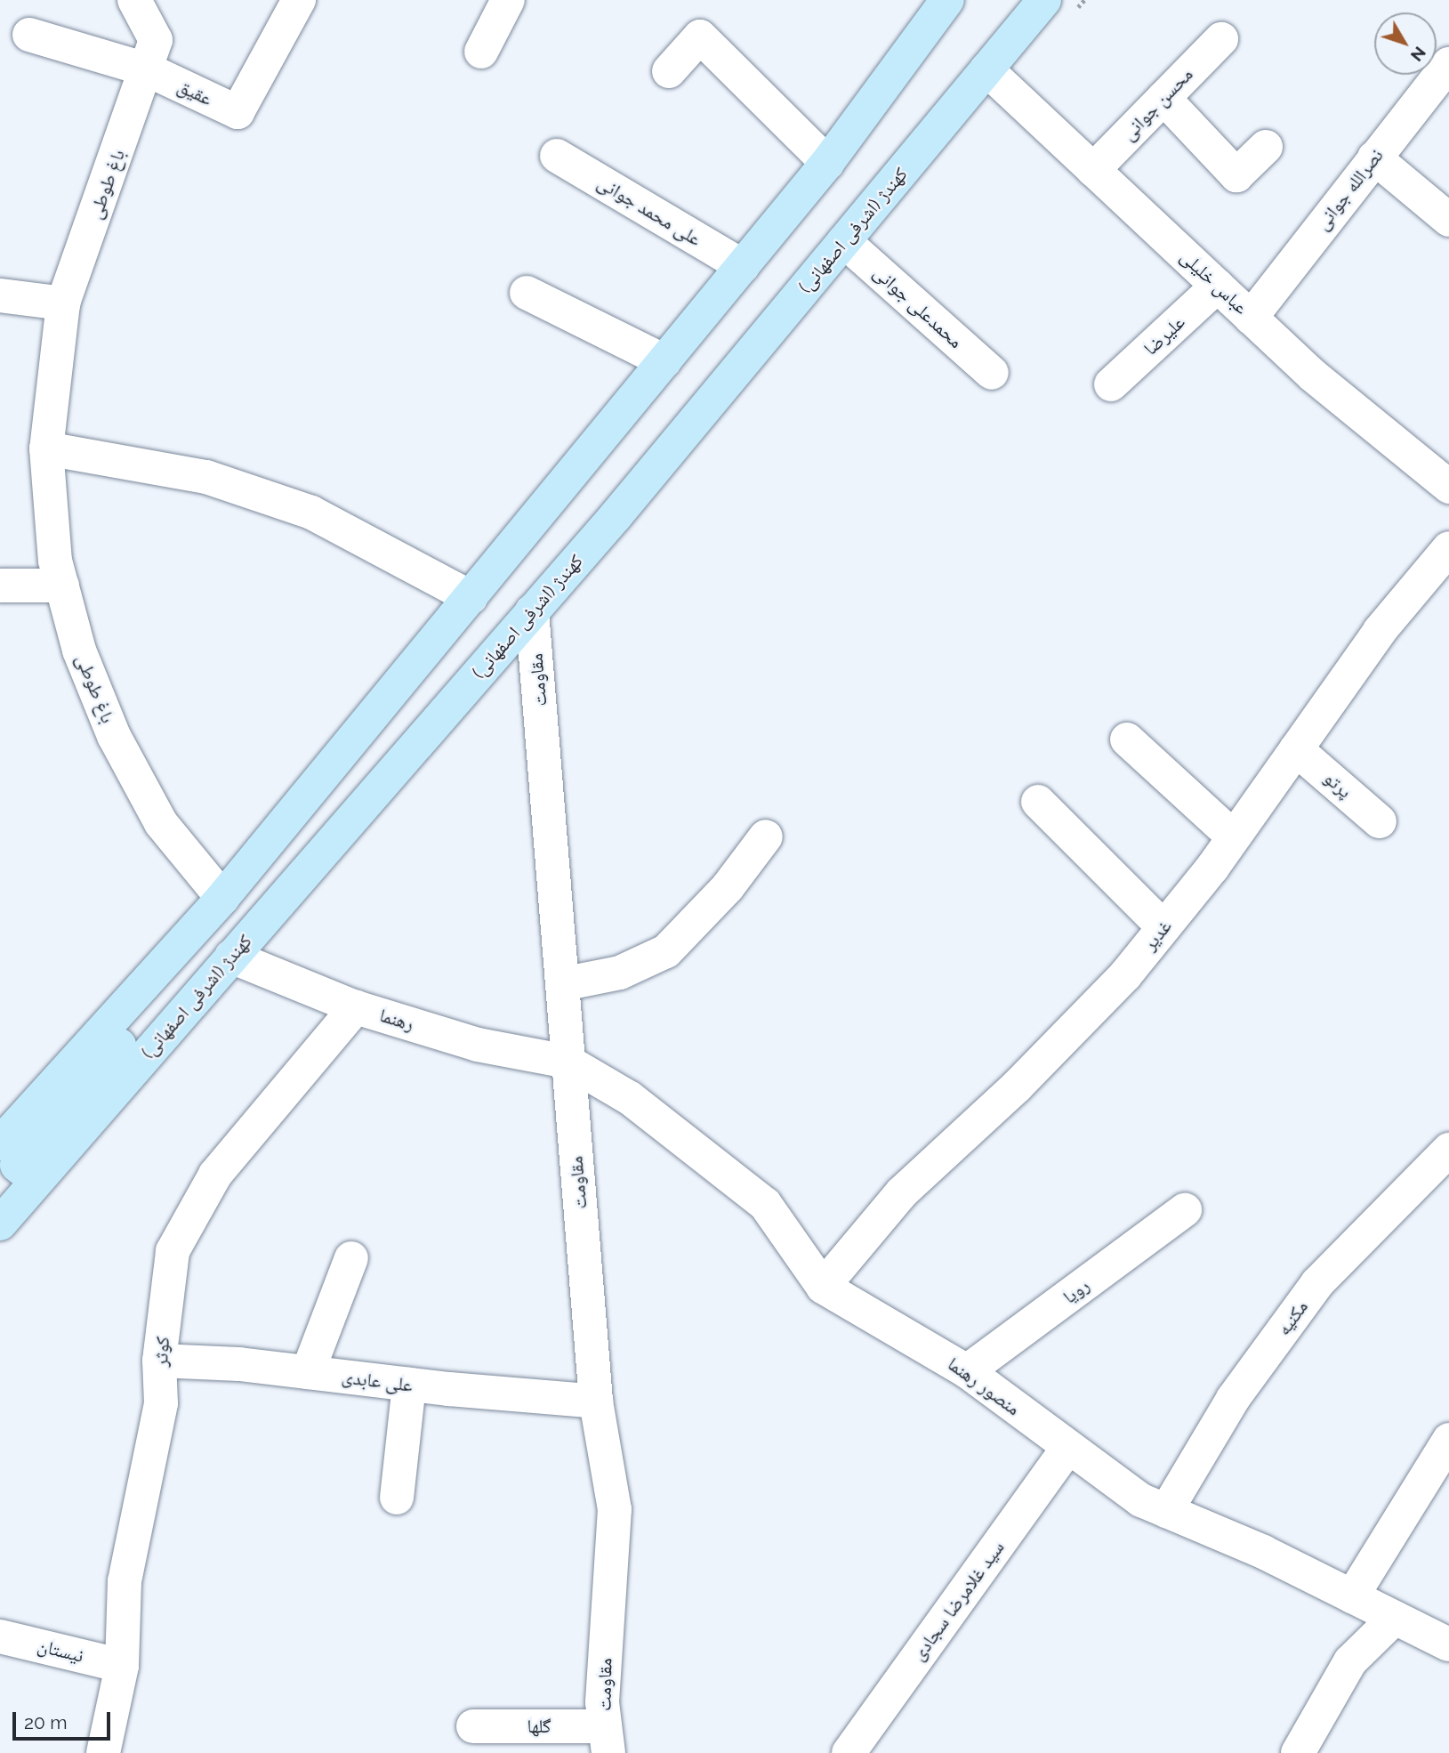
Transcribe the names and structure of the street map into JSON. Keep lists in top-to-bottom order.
{
  "streets": {
    "main road": ["کهندژ (اشرفی اصفهانی)"],
    "street": [
      "عقیق",
      "محسن جوانی",
      "باغ طوطی",
      "نصرالله جوانی",
      "علی محمد جوانی",
      "عباس خلیلی",
      "محمدعلی جوانی",
      "علیرضا",
      "مقاومت",
      "پرتو",
      "غدیر",
      "رهنما",
      "رویا",
      "مکنیه",
      "کوثر",
      "علی عابدی",
      "منصور رهنما",
      "سید غلامرضا سجادی",
      "نیستان",
      "گلها"
    ]
  },
  "crossings": [
    ["عقیق", "باغ طوطی"],
    ["محسن جوانی", "عباس خلیلی"],
    ["نصرالله جوانی", "عباس خلیلی"],
    ["کهندژ (اشرفی اصفهانی)", "عباس خلیلی"],
    ["کهندژ (اشرفی اصفهانی)", "محمدعلی جوانی"],
    ["کهندژ (اشرفی اصفهانی)", "مقاومت"],
    ["کهندژ (اشرفی اصفهانی)", "رهنما"],
    ["عباس خلیلی", "علیرضا"],
    ["مقاومت", "رهنما"],
    ["مقاومت", "علی عابدی"],
    ["مقاومت", "منصور رهنما"],
    ["مقاومت", "گلها"],
    ["پرتو", "غدیر"],
    ["غدیر", "منصور رهنما"],
    ["رهنما", "کوثر"],
    ["رهنما", "منصور رهنما"],
    ["رویا", "منصور رهنما"],
    ["مکنیه", "منصور رهنما"],
    ["کوثر", "علی عابدی"],
    ["کوثر", "نیستان"],
    ["منصور رهنما", "سید غلامرضا سجادی"]
  ],
  "scale_bar": "20 m",
  "north": "bottom right"
}
